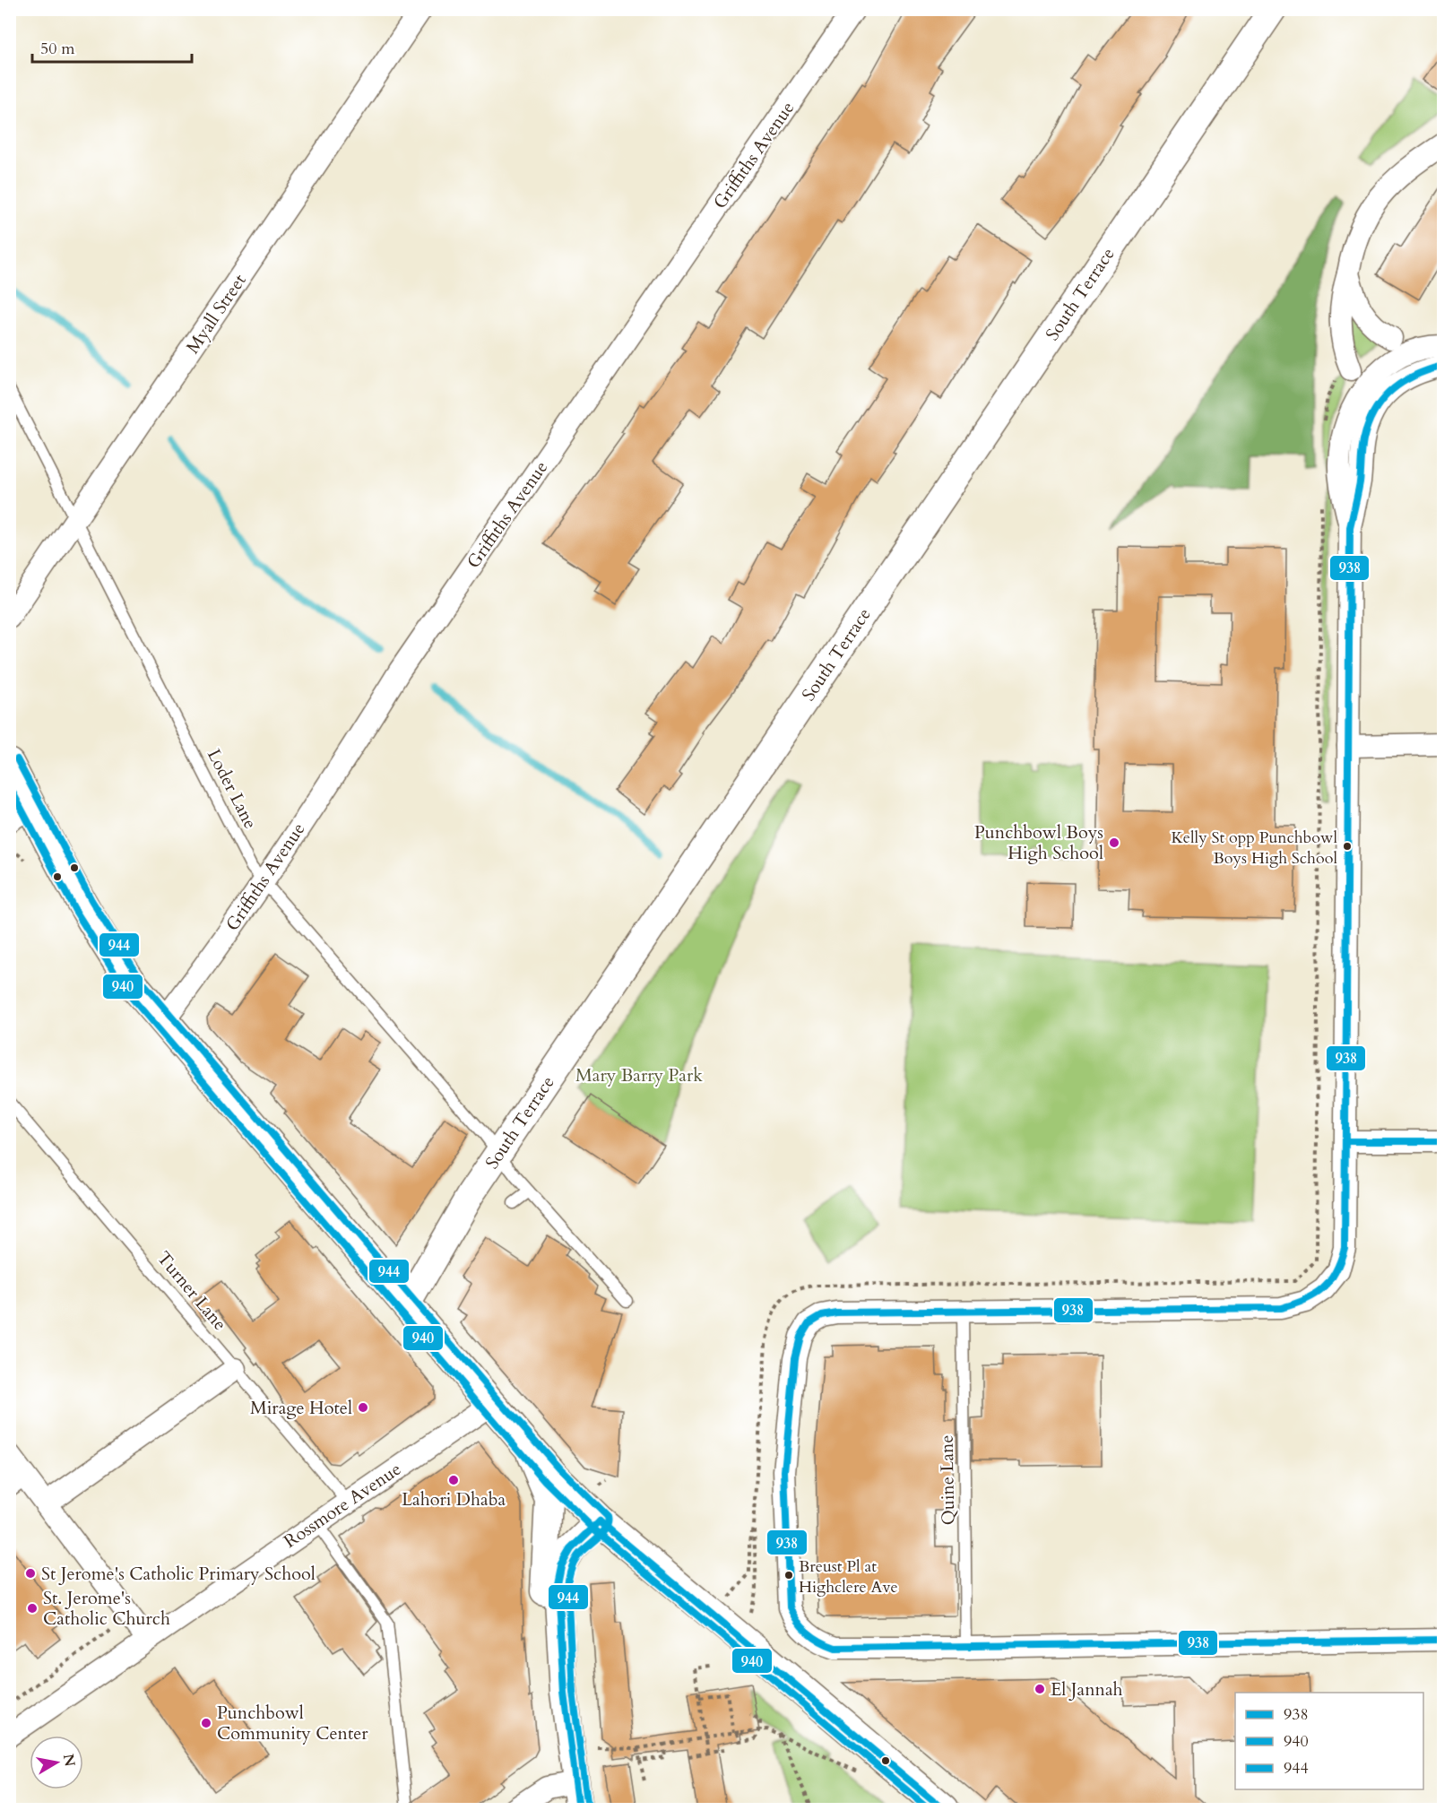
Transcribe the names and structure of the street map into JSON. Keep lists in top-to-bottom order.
{
  "streets": {
    "street": [
      "Griffiths Avenue",
      "South Terrace",
      "Myall Street",
      "Rossmore Avenue"
    ],
    "lane": ["Loder Lane", "Turner Lane", "Quine Lane"]
  },
  "crossings": [
    ["Griffiths Avenue", "Loder Lane"],
    ["South Terrace", "Loder Lane"],
    ["Myall Street", "Loder Lane"],
    ["Turner Lane", "Rossmore Avenue"]
  ],
  "parks": ["Mary Barry Park"],
  "places": [
    "Punchbowl Boys High School",
    "Kelly St opp Punchbowl Boys High School",
    "Mirage Hotel",
    "Lahori Dhaba",
    "St Jerome's Catholic Primary School",
    "Breust Pl at Highclere Ave",
    "St. Jerome's Catholic Church",
    "El Jannah",
    "Punchbowl Community Center"
  ],
  "lines": ["transit line 938", "transit line 944", "transit line 940"],
  "legend": ["938", "940", "944"],
  "scale_bar": "50 m",
  "north": "right"
}
